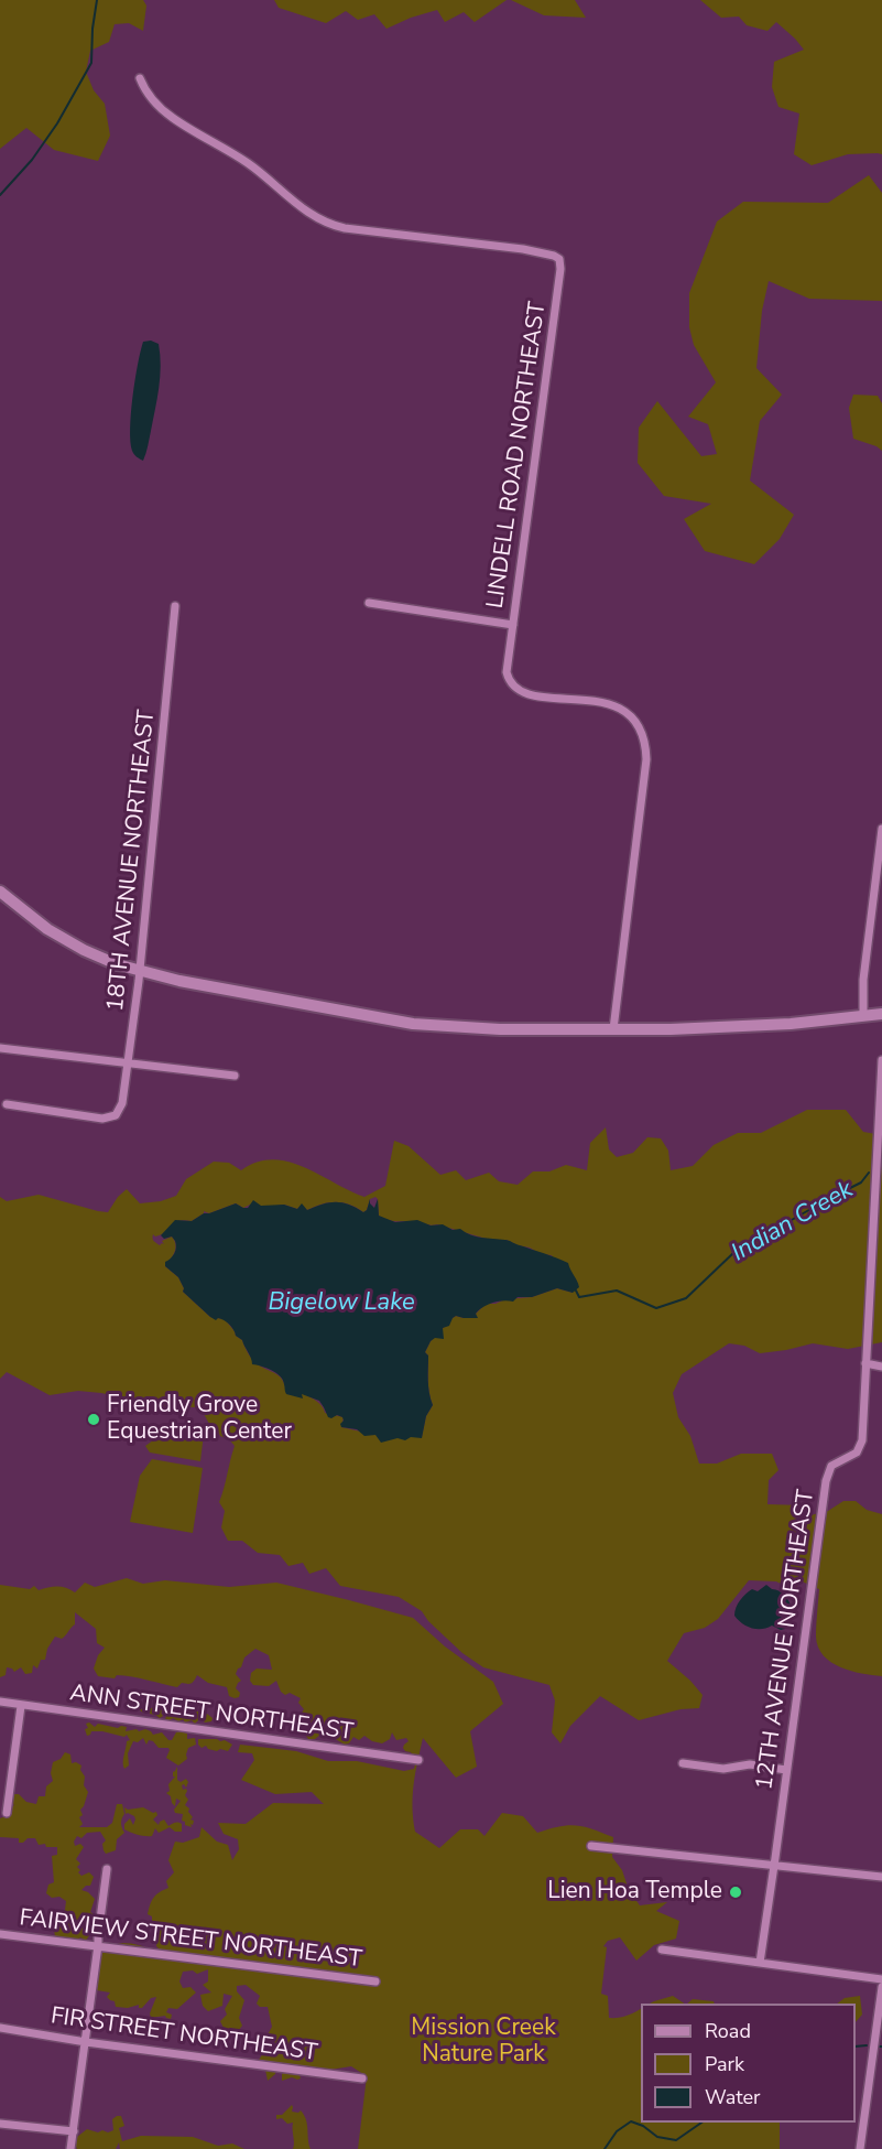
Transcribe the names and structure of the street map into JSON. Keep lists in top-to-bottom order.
{
  "streets": {
    "street": [
      "LINDELL ROAD NORTHEAST",
      "18TH AVENUE NORTHEAST",
      "12TH AVENUE NORTHEAST",
      "ANN STREET NORTHEAST",
      "FAIRVIEW STREET NORTHEAST",
      "FIR STREET NORTHEAST"
    ]
  },
  "water": ["Indian Creek", "Bigelow Lake"],
  "parks": ["Mission Creek Nature Park"],
  "places": ["Friendly Grove Equestrian Center", "Lien Hoa Temple"],
  "legend": ["Road", "Park", "Water"]
}
